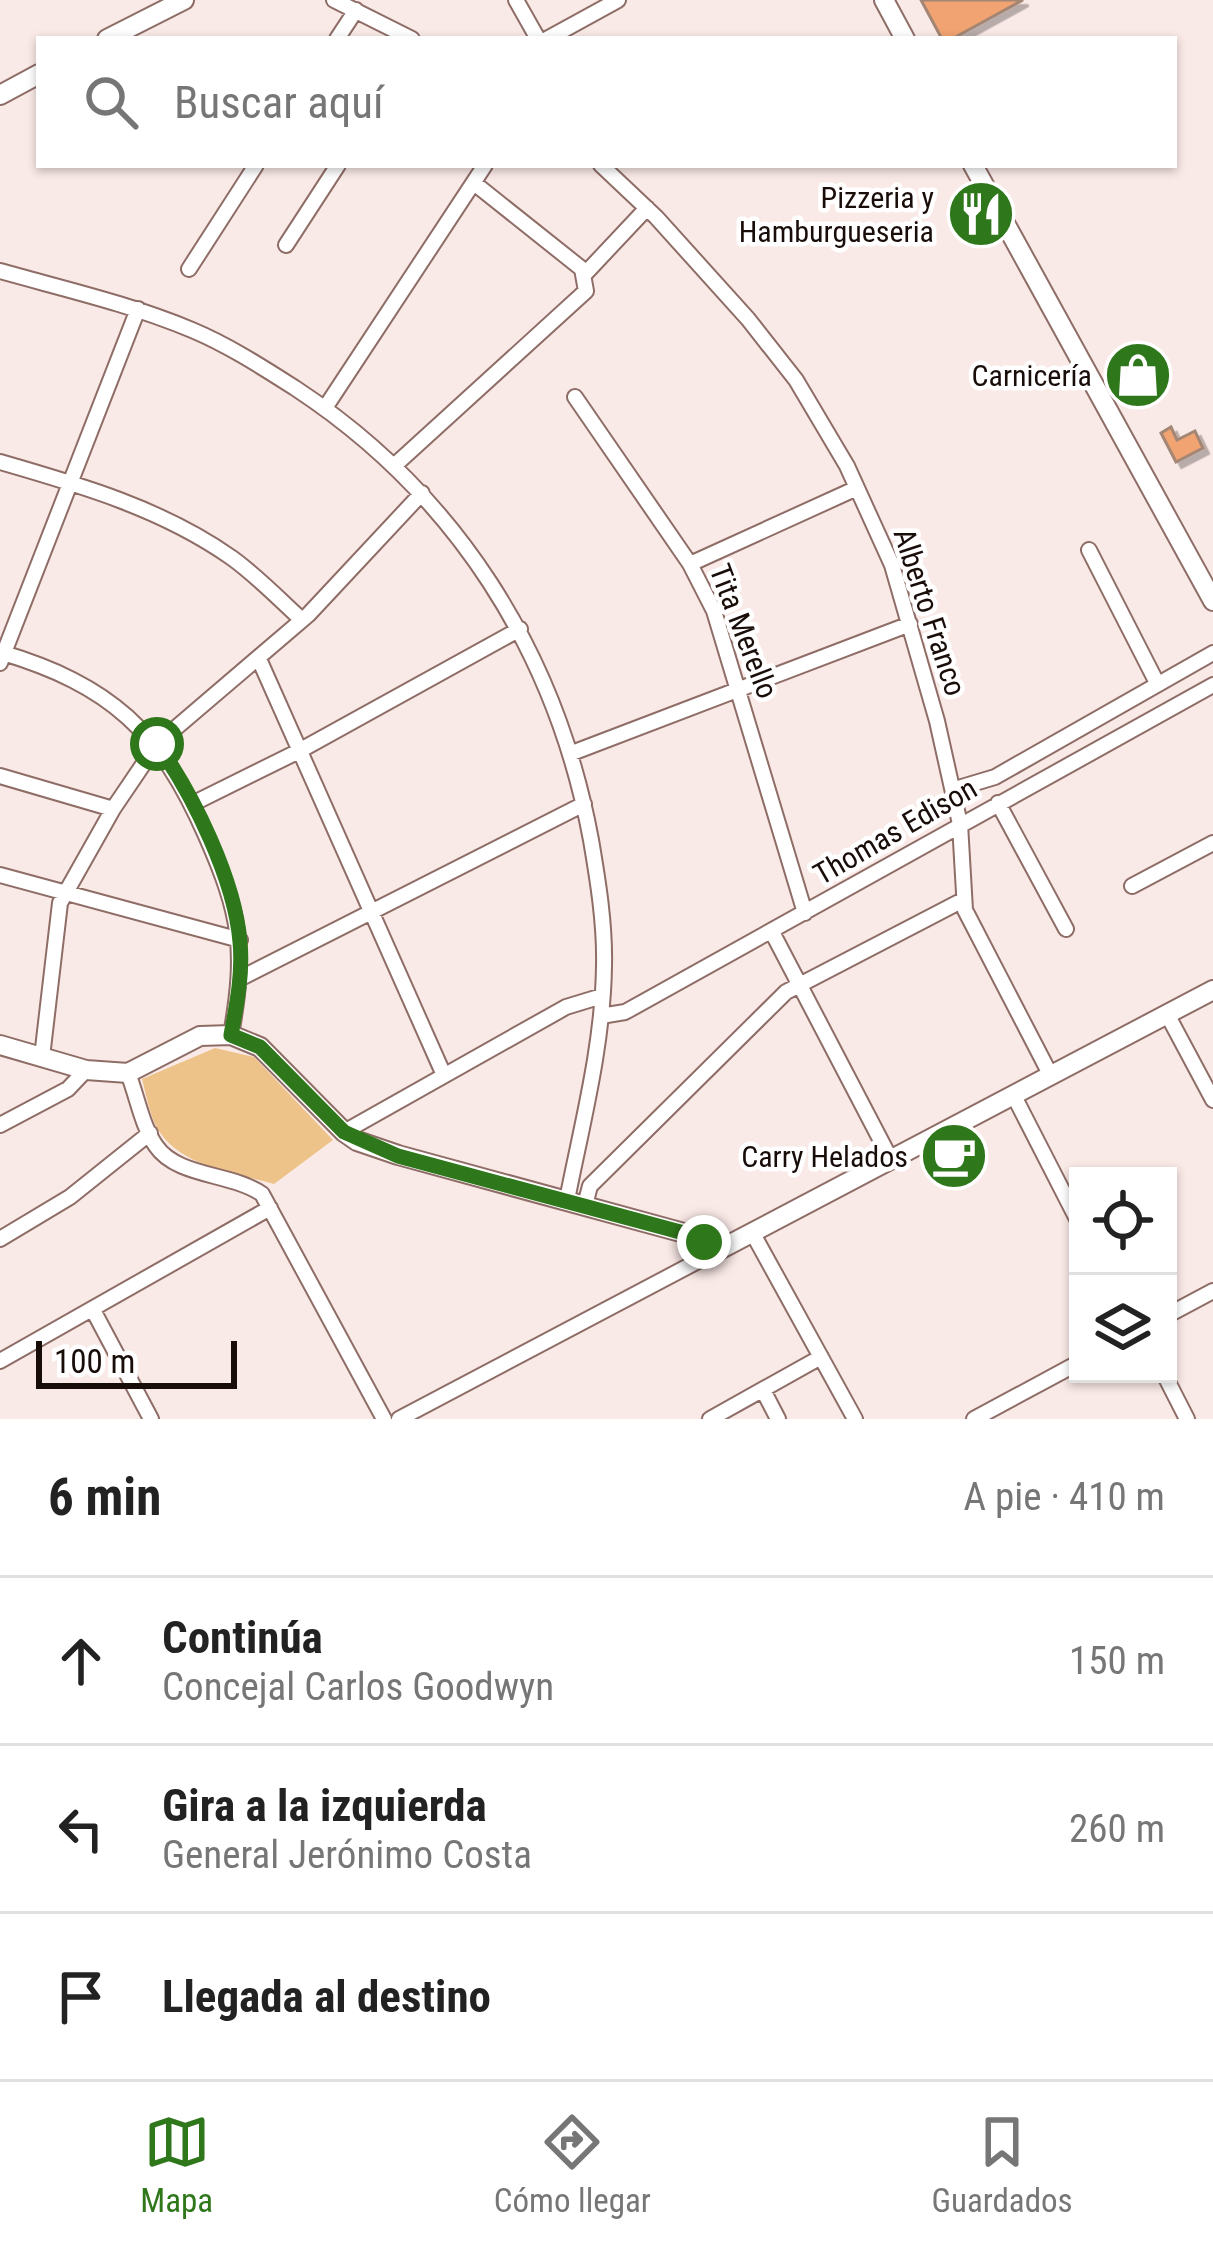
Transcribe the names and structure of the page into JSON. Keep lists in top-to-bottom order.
{
  "streets": {
    "street": ["Alberto Franco", "Tita Merello", "Thomas Edison"]
  },
  "crossings": [
    ["Alberto Franco", "Thomas Edison"],
    ["Tita Merello", "Thomas Edison"]
  ],
  "places": {
    "restaurant": ["Pizzeria y Hamburgueseria"],
    "shop": ["Carnicería"],
    "cafe": ["Carry Helados"]
  },
  "scale_bar": "100 m",
  "page": {
    "search": "Buscar aquí",
    "scale": "100 m",
    "heading": ["6 min", "A pie · 410 m"],
    "list": [
      ["Continúa", "Concejal Carlos Goodwyn", "150 m"],
      ["Gira a la izquierda", "General Jerónimo Costa", "260 m"],
      "Llegada al destino"
    ],
    "nav": ["Mapa", "Cómo llegar", "Guardados"]
  }
}
